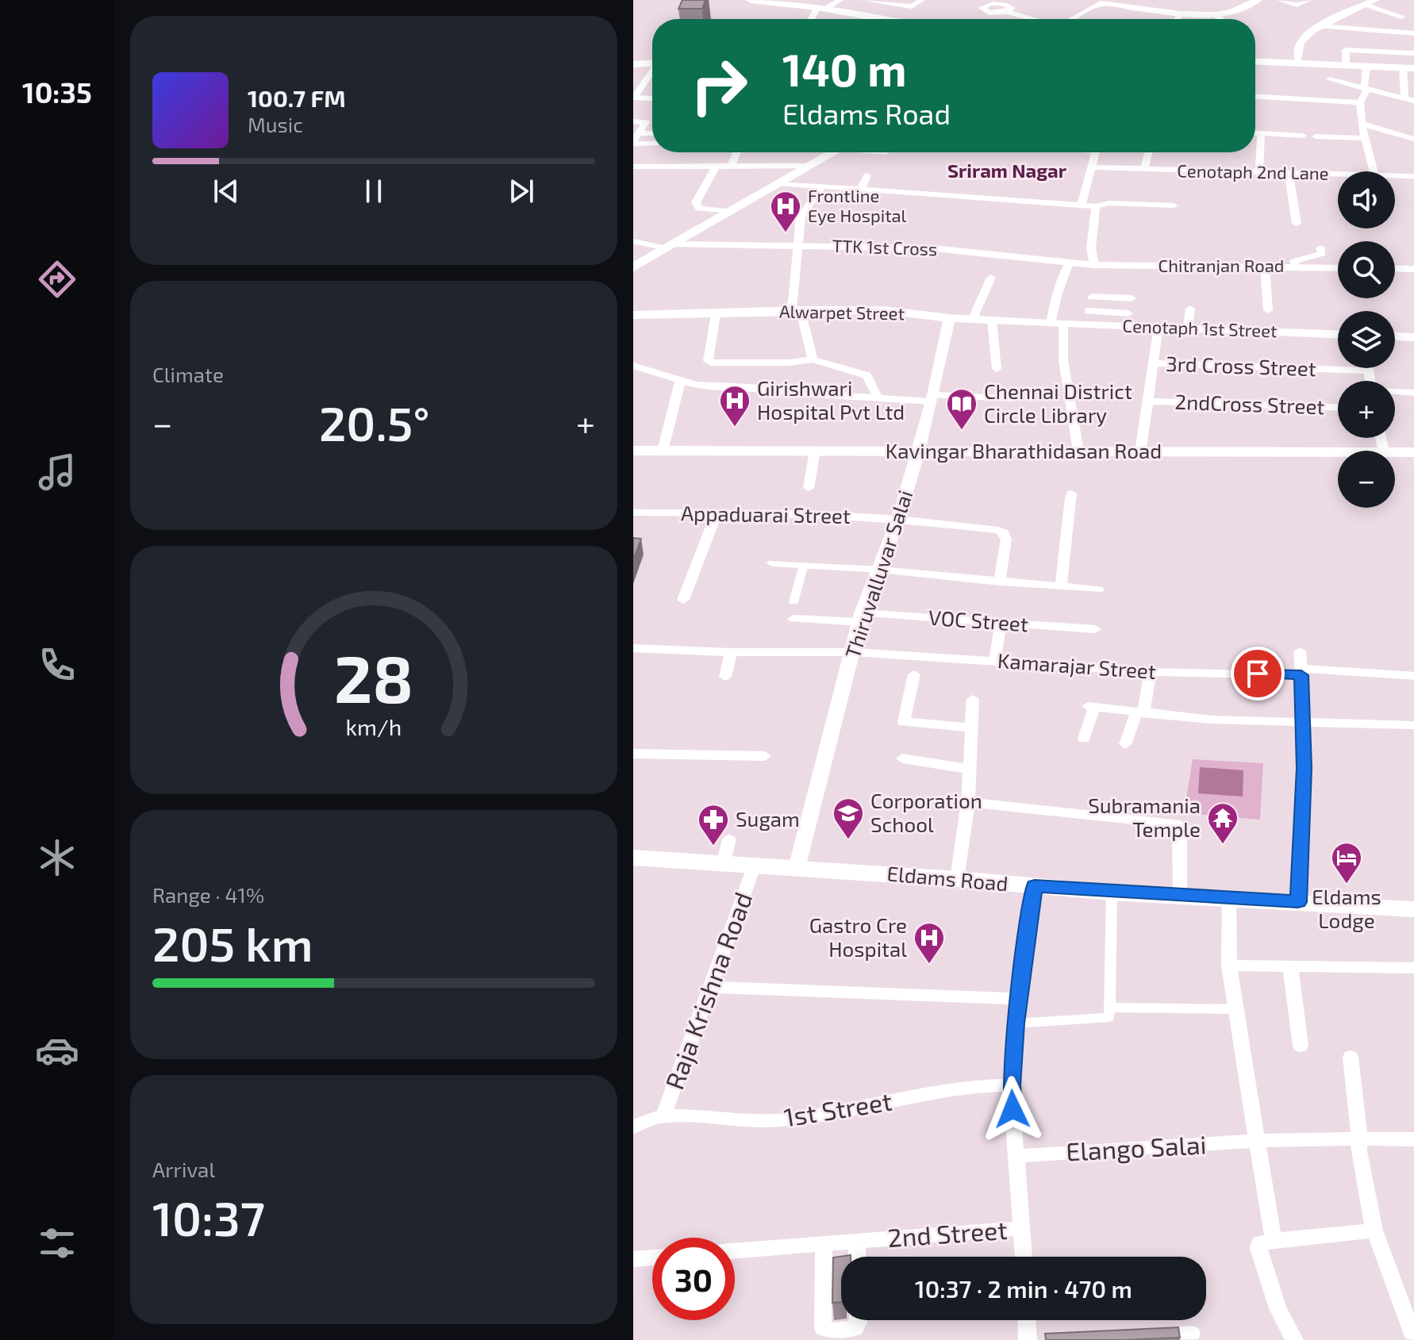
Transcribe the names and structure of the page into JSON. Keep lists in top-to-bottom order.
{
  "streets": {
    "main road": ["Kavingar Bharathidasan Road", "Eldams Road"],
    "street": [
      "Cenotaph 2nd Lane",
      "TTK 1st Cross",
      "Chitranjan Road",
      "Alwarpet Street",
      "Cenotaph 1st Street",
      "3rd Cross Street",
      "2ndCross Street",
      "Appaduarai Street",
      "Thiruvalluvar Salai",
      "VOC Street",
      "Kamarajar Street",
      "Raja Krishna Road",
      "1st Street",
      "Elango Salai",
      "2nd Street"
    ]
  },
  "crossings": [
    ["TTK 1st Cross", "Chitranjan Road"],
    ["Alwarpet Street", "Cenotaph 1st Street"],
    ["Alwarpet Street", "Thiruvalluvar Salai"],
    ["Kavingar Bharathidasan Road", "Thiruvalluvar Salai"],
    ["Appaduarai Street", "Thiruvalluvar Salai"],
    ["Thiruvalluvar Salai", "VOC Street"],
    ["Thiruvalluvar Salai", "Kamarajar Street"],
    ["Thiruvalluvar Salai", "Eldams Road"],
    ["Eldams Road", "Raja Krishna Road"],
    ["Raja Krishna Road", "1st Street"]
  ],
  "districts": ["Sriram Nagar"],
  "places": {
    "hospital": ["Frontline Eye Hospital", "Girishwari Hospital Pvt Ltd", "Gastro Cre Hospital"],
    "library": ["Chennai District Circle Library"],
    "school or university": ["Corporation School"],
    "temple": ["Subramania Temple"],
    "pharmacy": ["Sugam"],
    "hotel": ["Eldams Lodge"]
  },
  "page": {
    "tabs": "10:35",
    "turn": ["140 m", "Eldams Road"],
    "song": ["100.7 FM", "Music"],
    "map_buttons": ["+", "−"],
    "tile": [
      "Climate",
      ["Range · 41%", "205 km"],
      ["Arrival", "10:37"]
    ],
    "heat": ["−", "20.5°", "+"],
    "limit": "30",
    "trip": "10:37 · 2 min · 470 m",
    "gauge": ["28", "km/h"]
  }
}
